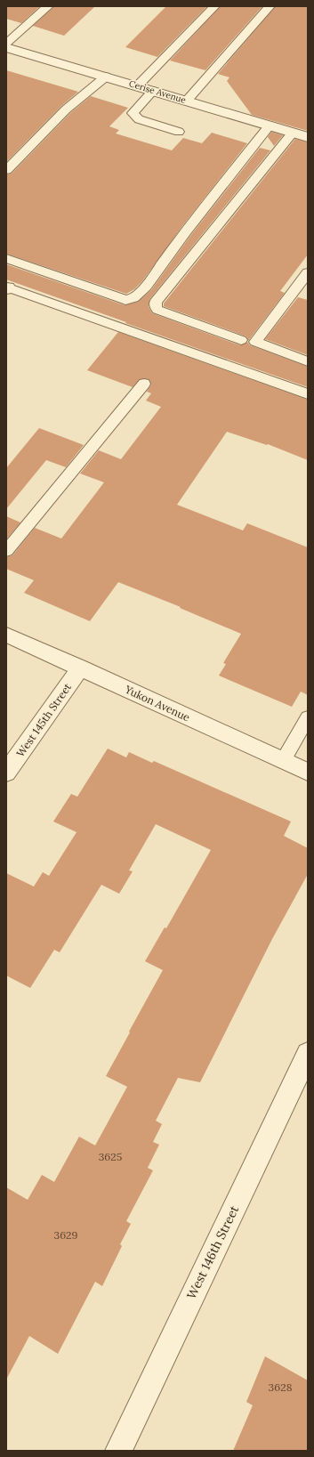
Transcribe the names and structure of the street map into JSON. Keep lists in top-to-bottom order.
{
  "streets": {
    "street": [
      "Cerise Avenue",
      "Yukon Avenue",
      "West 145th Street",
      "West 146th Street"
    ]
  },
  "crossings": [
    ["Yukon Avenue", "West 145th Street"]
  ],
  "house_numbers": ["3625", "3629", "3628"]
}
